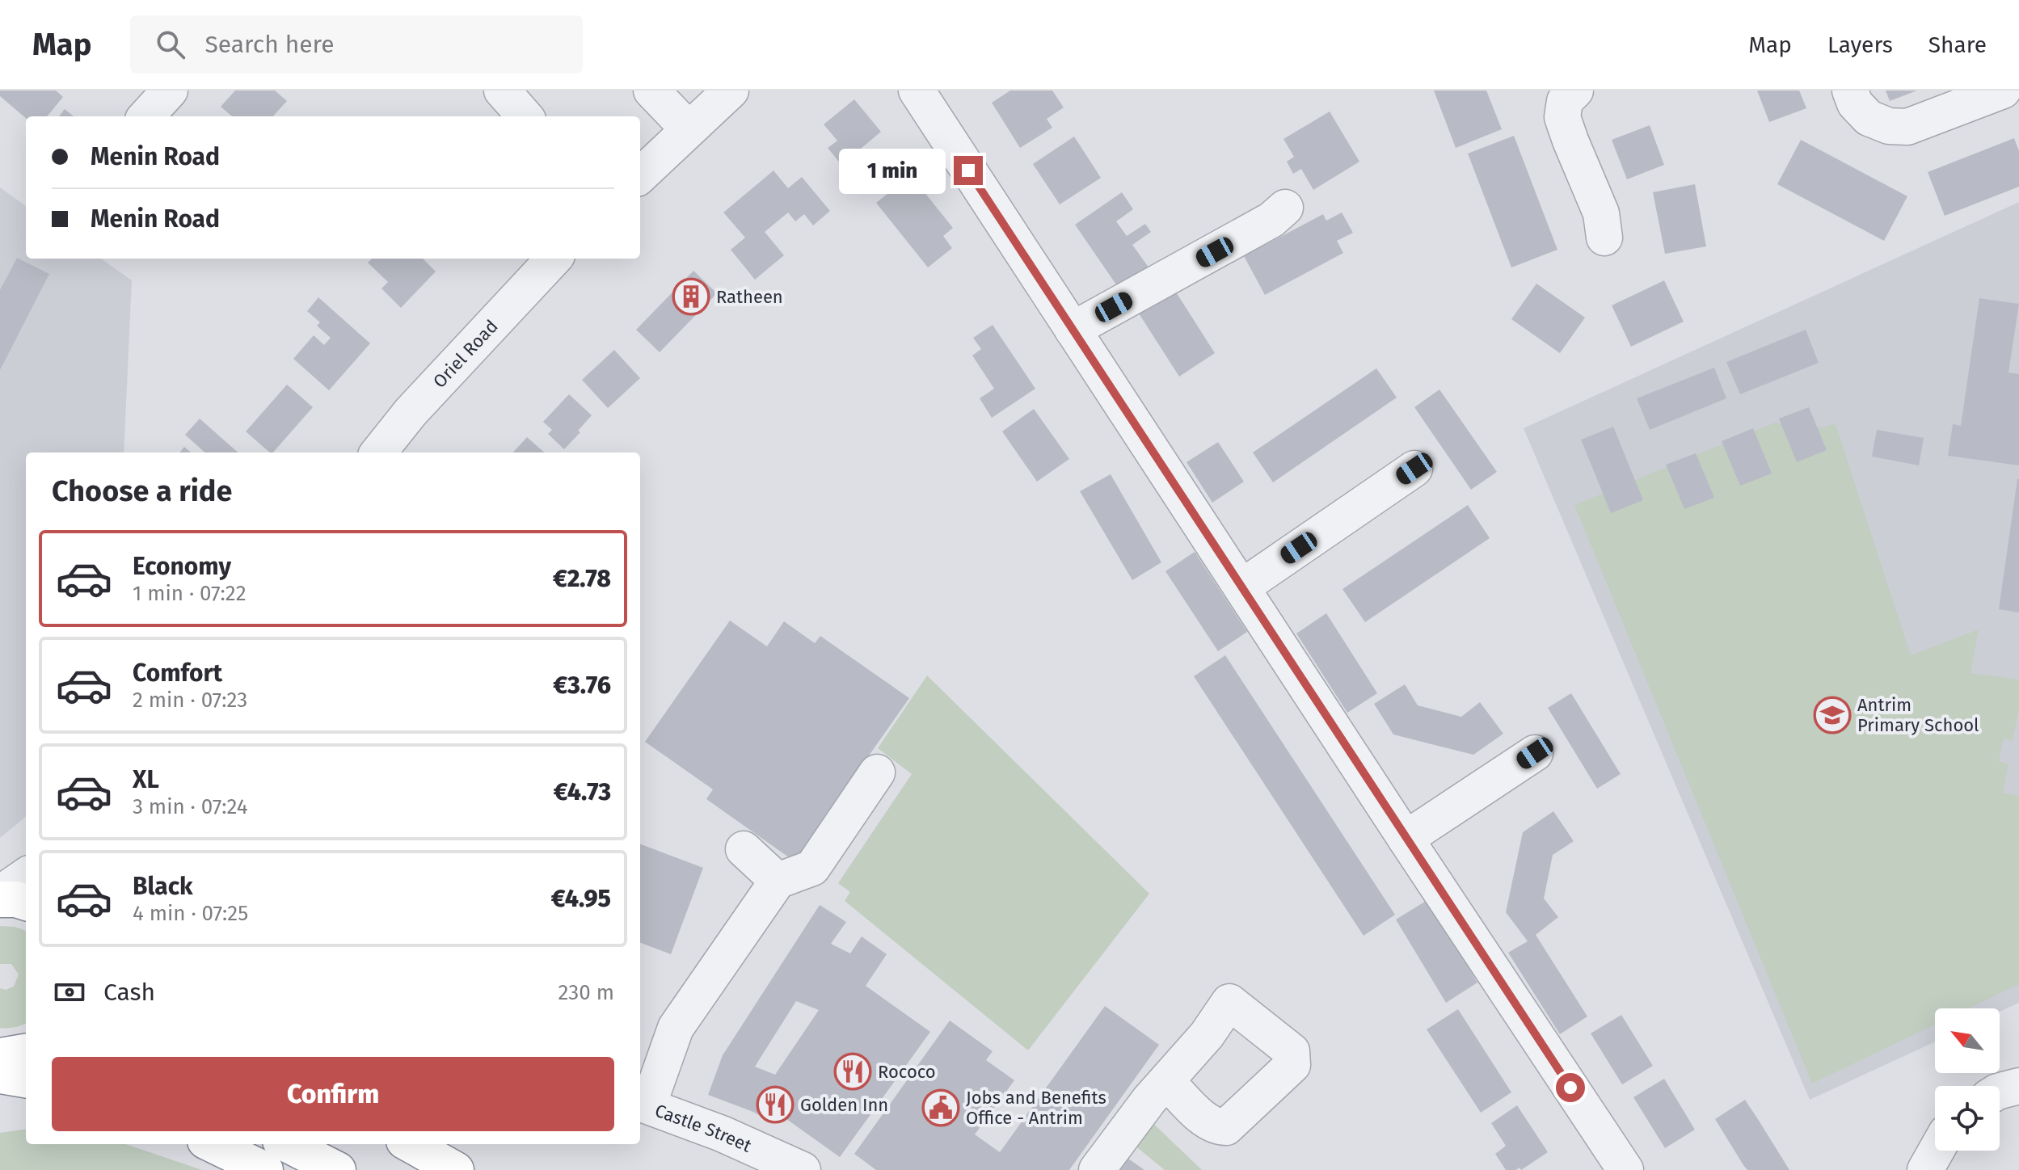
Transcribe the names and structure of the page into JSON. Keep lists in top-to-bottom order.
{
  "streets": {
    "street": ["Oriel Road", "Castle Street"]
  },
  "places": {
    "building": ["Ratheen"],
    "school or university": ["Antrim Primary School"],
    "restaurant": ["Rococo", "Golden Inn"],
    "public building": ["Jobs and Benefits Office - Antrim"]
  },
  "north": "top left",
  "page": {
    "header": "Map",
    "search": "Search here",
    "nav": ["Map", "Layers", "Share"],
    "banner": ["Menin Road", "Menin Road"],
    "bubble": "1 min",
    "heading": "Choose a ride",
    "list": [
      {
        "name": "Economy",
        "note": "1 min · 07:22",
        "value": "€2.78"
      },
      {
        "name": "Comfort",
        "note": "2 min · 07:23",
        "value": "€3.76"
      },
      {
        "name": "XL",
        "note": "3 min · 07:24",
        "value": "€4.73"
      },
      {
        "name": "Black",
        "note": "4 min · 07:25",
        "value": "€4.95"
      }
    ],
    "pay": ["Cash", "230 m"],
    "buttons": "Confirm"
  }
}
